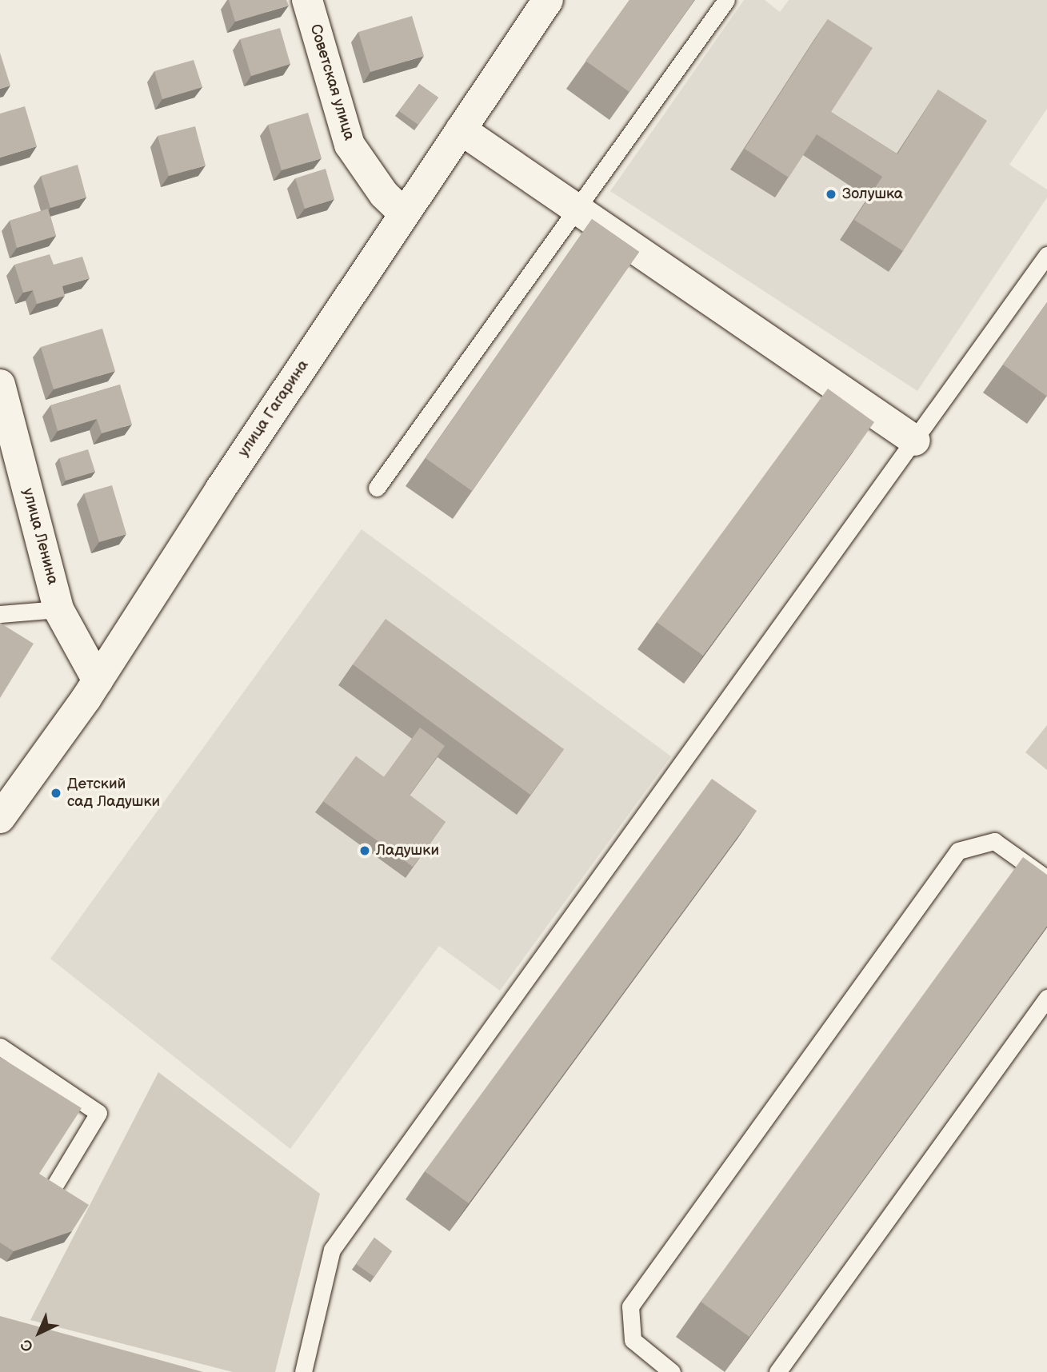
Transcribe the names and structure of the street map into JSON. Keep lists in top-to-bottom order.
{
  "streets": {
    "street": ["Советская улица", "улица Гагарина", "улица Ленина"]
  },
  "crossings": [
    ["Советская улица", "улица Гагарина"],
    ["улица Гагарина", "улица Ленина"]
  ],
  "places": ["Золушка", "Детский сад Ладушки", "Ладушки"],
  "north": "bottom left"
}
